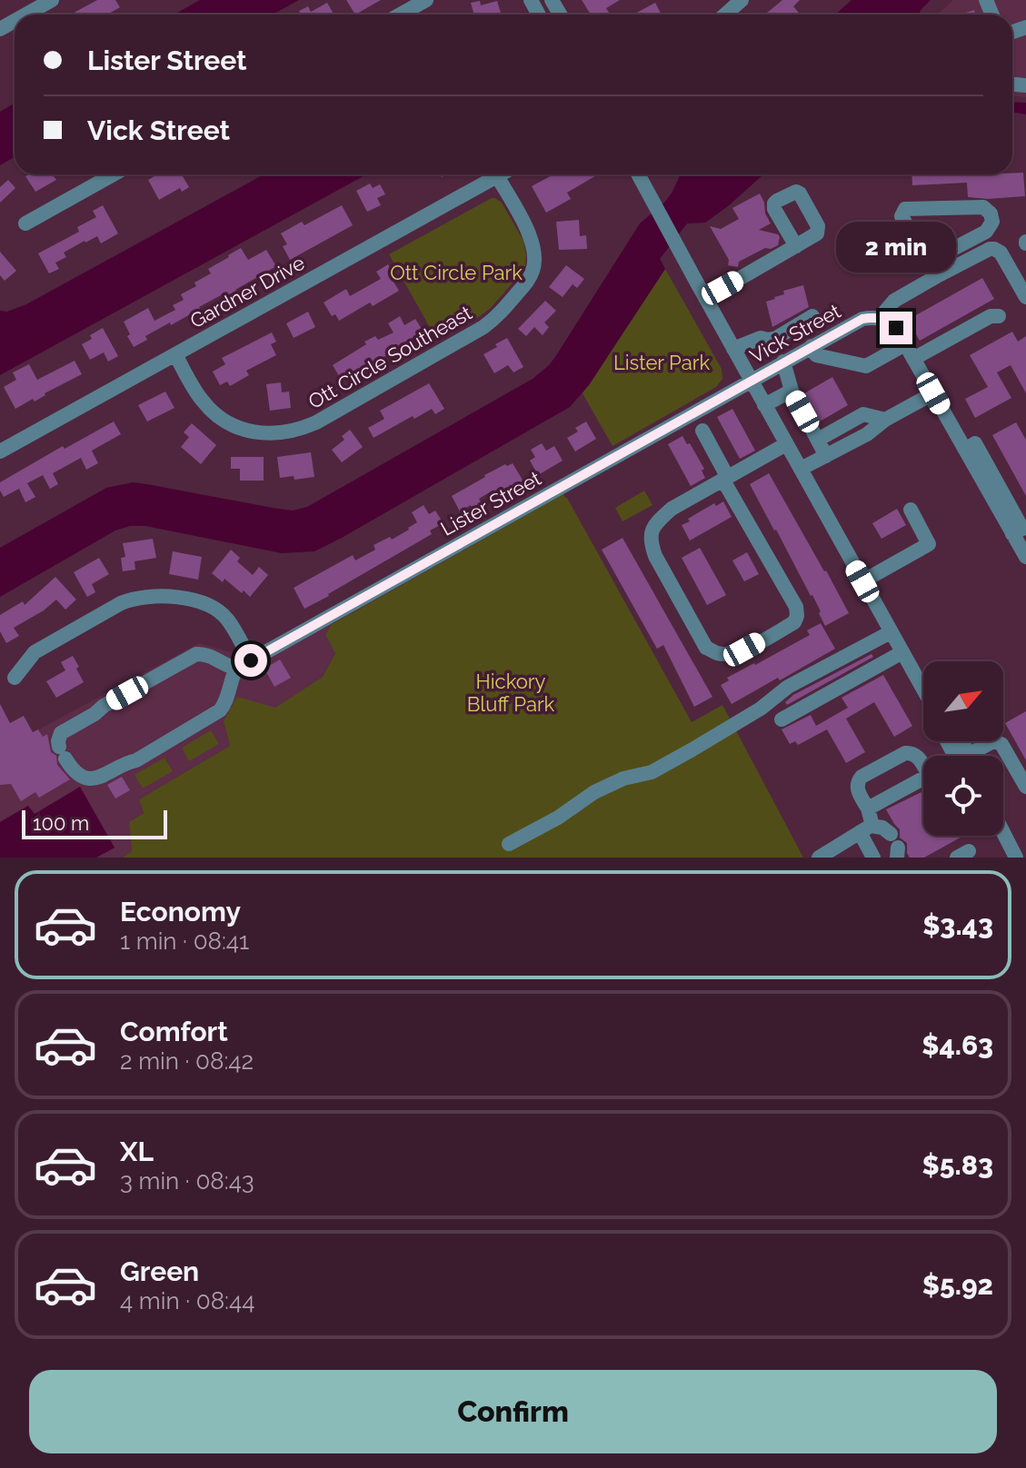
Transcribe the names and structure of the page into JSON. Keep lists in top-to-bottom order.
{
  "streets": {
    "street": [
      "Gardner Drive",
      "Vick Street",
      "Ott Circle Southeast",
      "Lister Street"
    ]
  },
  "crossings": [
    ["Gardner Drive", "Ott Circle Southeast"],
    ["Vick Street", "Lister Street"]
  ],
  "parks": ["Ott Circle Park", "Lister Park", "Hickory Bluff Park"],
  "scale_bar": "100 m",
  "north": "top right",
  "page": {
    "banner": ["Lister Street", "Vick Street"],
    "bubble": "2 min",
    "scale": "100 m",
    "list": [
      {
        "name": "Economy",
        "note": "1 min · 08:41",
        "value": "$3.43"
      },
      {
        "name": "Comfort",
        "note": "2 min · 08:42",
        "value": "$4.63"
      },
      {
        "name": "XL",
        "note": "3 min · 08:43",
        "value": "$5.83"
      },
      {
        "name": "Green",
        "note": "4 min · 08:44",
        "value": "$5.92"
      }
    ],
    "buttons": "Confirm"
  }
}
